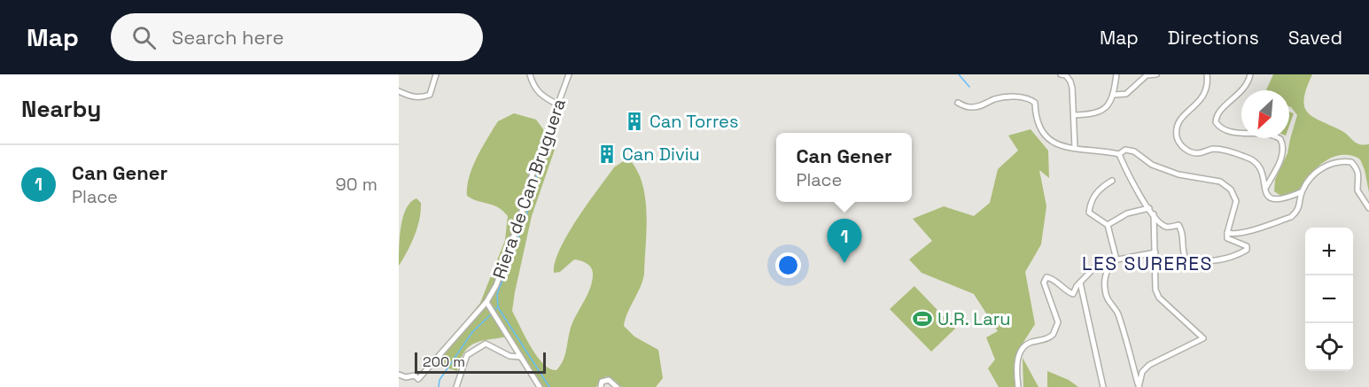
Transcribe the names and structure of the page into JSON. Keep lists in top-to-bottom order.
{
  "streets": {
    "street": ["Riera de Can Bruguera"]
  },
  "districts": ["LES SURERES"],
  "places": {
    "building": ["Can Torres", "Can Diviu"],
    "sports": ["U.R. Laru"]
  },
  "scale_bar": "200 m",
  "north": "bottom left",
  "page": {
    "header": "Map",
    "search": "Search here",
    "nav": ["Map", "Directions", "Saved"],
    "heading": "Nearby",
    "popup": ["Can Gener", "Place"],
    "list": [
      {
        "mark": "1",
        "name": "Can Gener",
        "note": "Place",
        "value": "90 m"
      }
    ],
    "pins": "1",
    "map_buttons": ["+", "−"],
    "scale": "200 m"
  }
}
